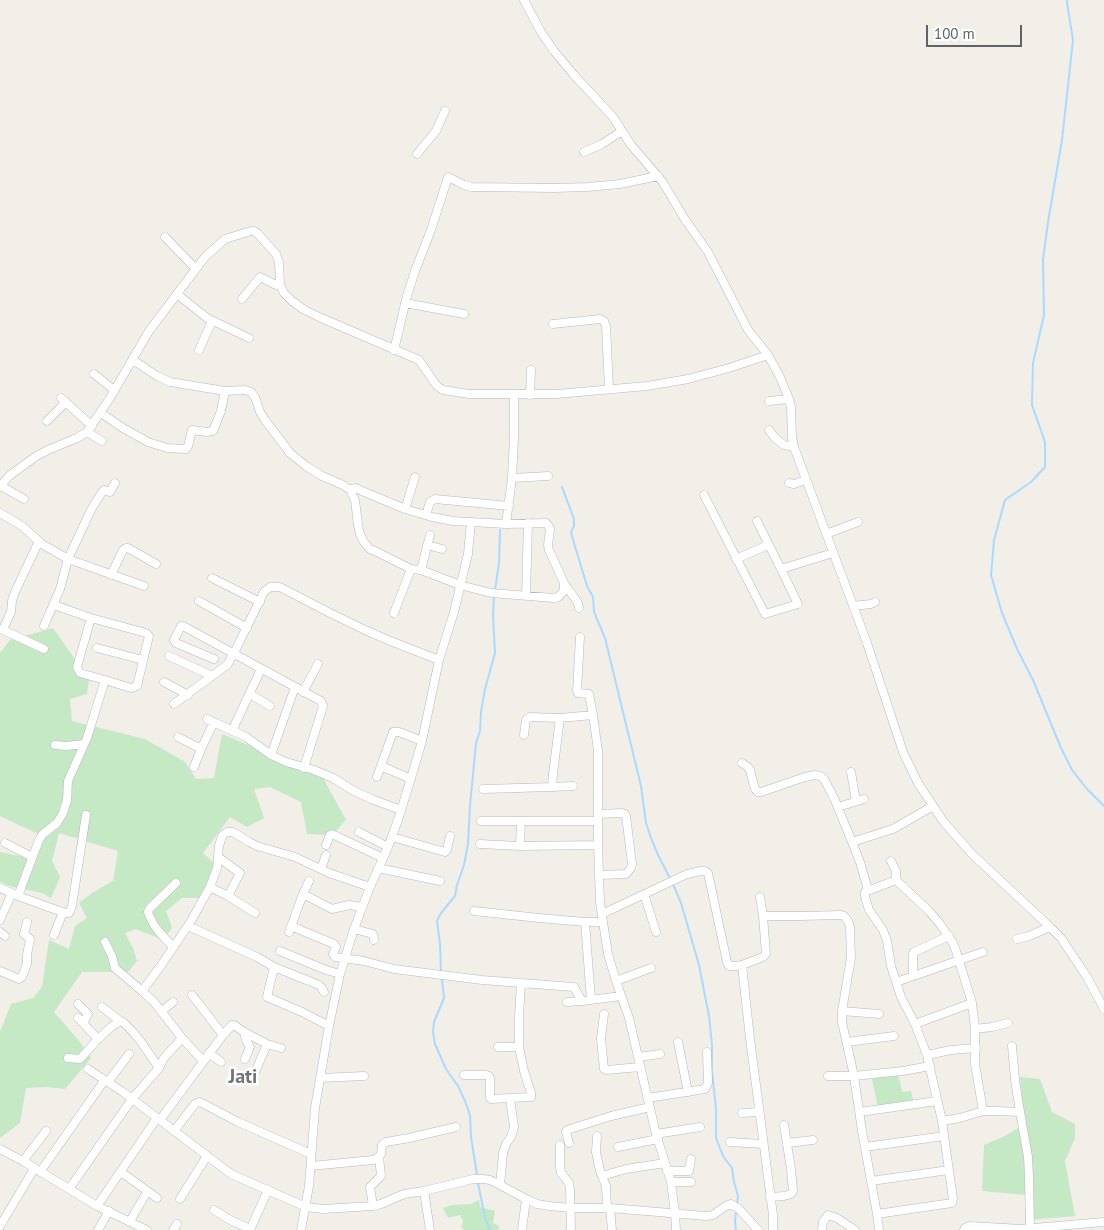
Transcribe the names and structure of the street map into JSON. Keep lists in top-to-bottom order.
{
  "districts": ["Jati"],
  "scale_bar": "100 m"
}
